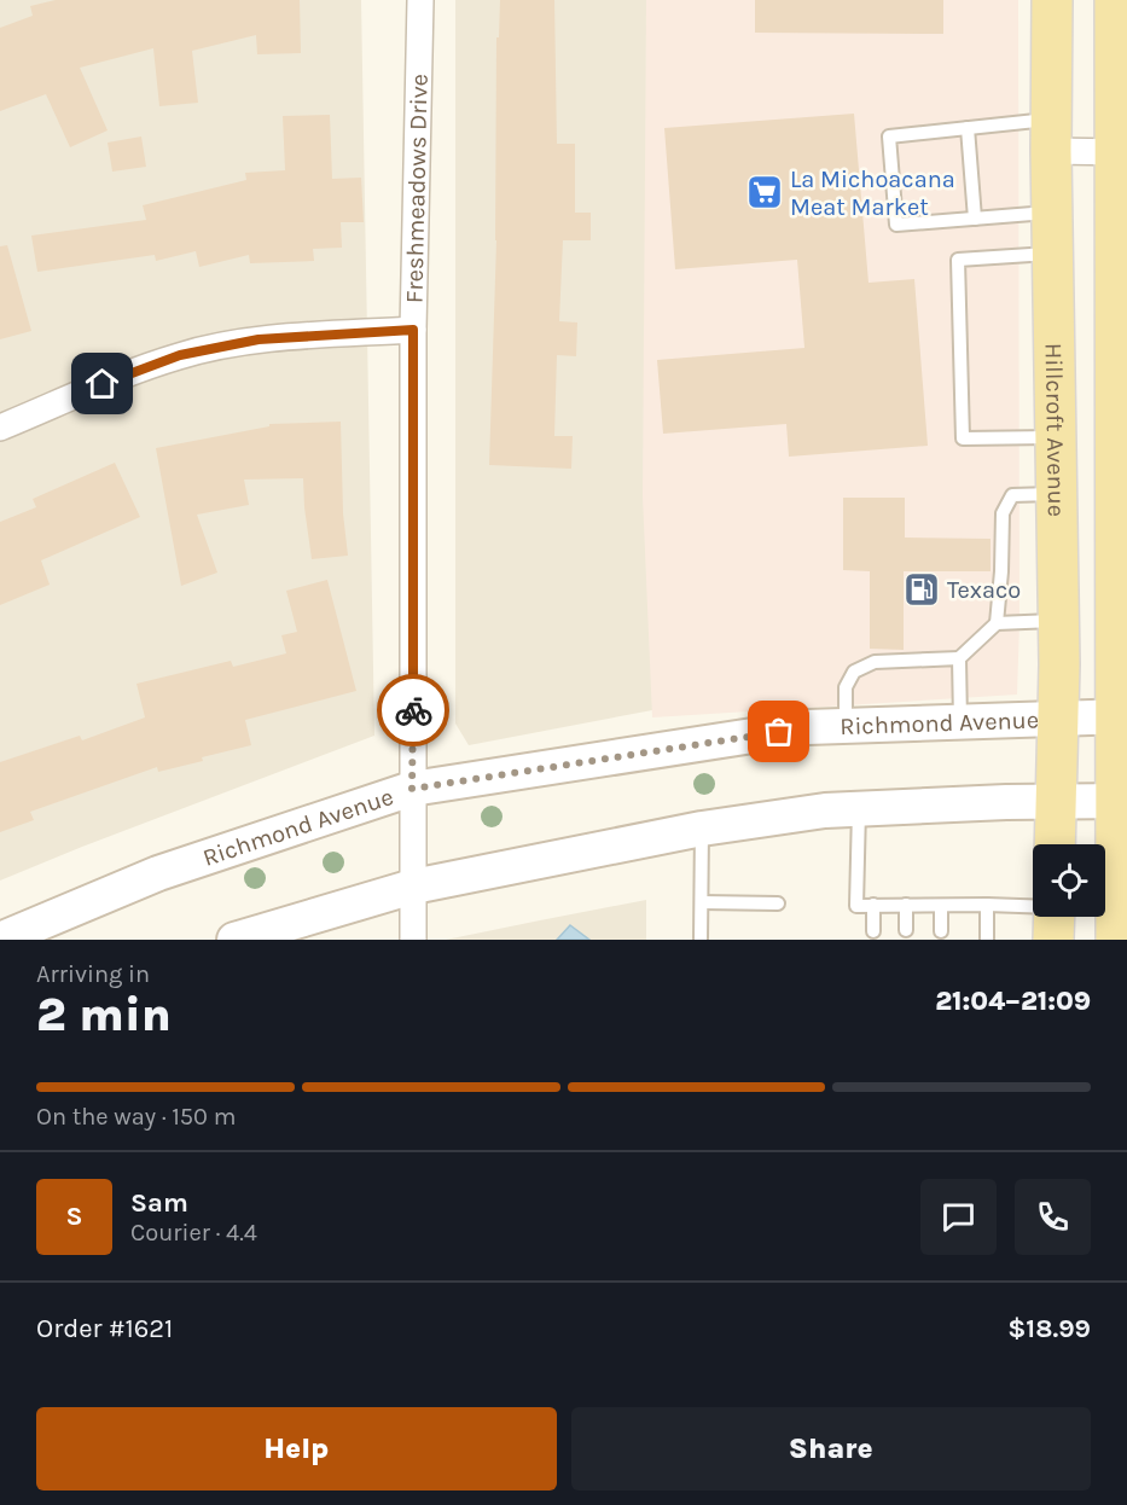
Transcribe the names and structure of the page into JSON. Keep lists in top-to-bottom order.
{
  "streets": {
    "main road": ["Hillcroft Avenue", "Richmond Avenue"],
    "street": ["Freshmeadows Drive"]
  },
  "crossings": [
    ["Freshmeadows Drive", "Richmond Avenue"],
    ["Hillcroft Avenue", "Richmond Avenue"]
  ],
  "places": {
    "supermarket": ["La Michoacana Meat Market"],
    "fuel station": ["Texaco"]
  },
  "page": {
    "heading": ["2 min", "Arriving in", "21:04–21:09"],
    "panel": [
      "Sam",
      "Courier · 4.4",
      "Order #1621",
      "$18.99"
    ],
    "bar": "On the way · 150 m",
    "round": "S",
    "buttons": ["Help", "Share"]
  }
}
